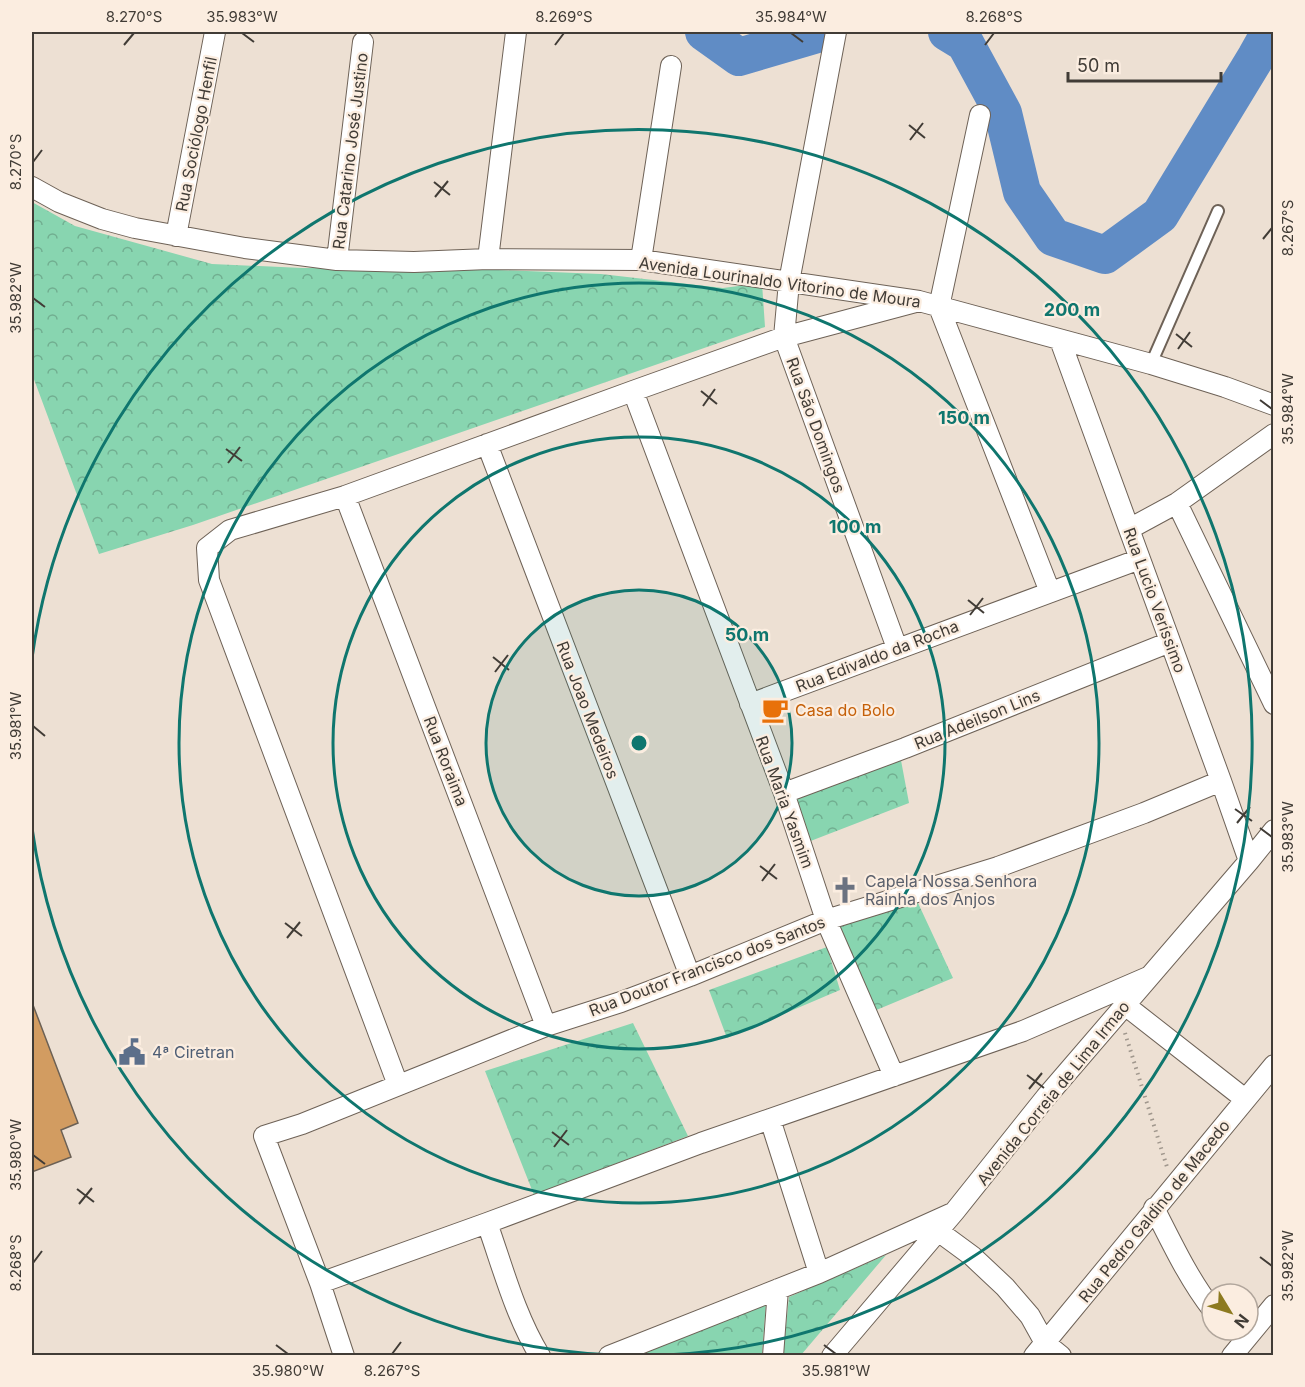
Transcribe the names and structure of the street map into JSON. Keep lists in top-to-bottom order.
{
  "streets": {
    "street": [
      "Rua Sociólogo Henfil",
      "Rua Catarino José Justino",
      "Avenida Lourinaldo Vitorino de Moura",
      "Rua São Domingos",
      "Rua Lucio Veríssimo",
      "Rua Edivaldo da Rocha",
      "Rua Joao Medeiros",
      "Rua Adeilson Lins",
      "Rua Roraima",
      "Rua Maria Yasmim",
      "Rua Doutor Francisco dos Santos",
      "Avenida Correia de Lima Irmao",
      "Rua Pedro Galdino de Macedo"
    ]
  },
  "crossings": [
    ["Rua Sociólogo Henfil", "Avenida Lourinaldo Vitorino de Moura"],
    ["Rua Catarino José Justino", "Avenida Lourinaldo Vitorino de Moura"],
    ["Avenida Lourinaldo Vitorino de Moura", "Rua Lucio Veríssimo"],
    ["Rua São Domingos", "Rua Edivaldo da Rocha"],
    ["Rua Lucio Veríssimo", "Rua Edivaldo da Rocha"],
    ["Rua Lucio Veríssimo", "Rua Adeilson Lins"],
    ["Rua Lucio Veríssimo", "Rua Doutor Francisco dos Santos"],
    ["Rua Lucio Veríssimo", "Avenida Correia de Lima Irmao"],
    ["Rua Edivaldo da Rocha", "Rua Maria Yasmim"],
    ["Rua Joao Medeiros", "Rua Doutor Francisco dos Santos"],
    ["Rua Adeilson Lins", "Rua Maria Yasmim"],
    ["Rua Roraima", "Rua Doutor Francisco dos Santos"],
    ["Rua Maria Yasmim", "Rua Doutor Francisco dos Santos"]
  ],
  "places": {
    "cafe": ["Casa do Bolo"],
    "church": ["Capela Nossa Senhora Rainha dos Anjos"],
    "public building": ["4ª Ciretran"]
  },
  "scale_bar": "50 m",
  "north": "bottom right",
  "coordinates": [
    "8.270°S",
    "35.983°W",
    "8.269°S",
    "35.984°W",
    "8.268°S",
    "8.267°S",
    "35.982°W",
    "35.981°W",
    "35.980°W"
  ],
  "rings": [
    "200 m",
    "150 m",
    "100 m",
    "50 m"
  ]
}
